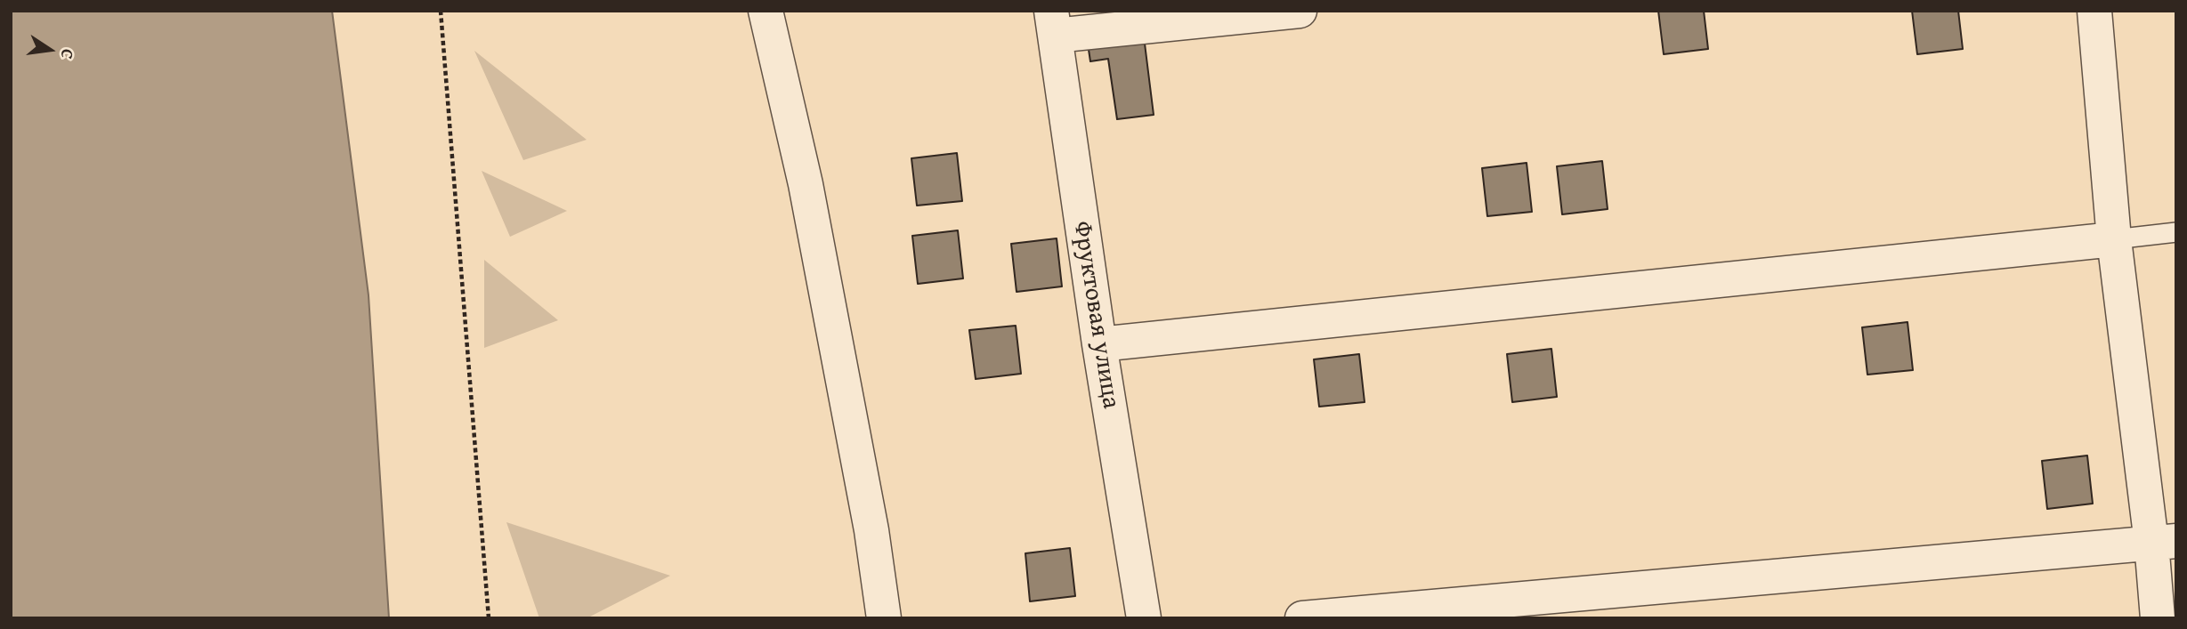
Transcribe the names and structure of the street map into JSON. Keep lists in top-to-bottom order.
{
  "streets": {
    "street": ["Фруктовая улица"]
  },
  "north": "right"
}
